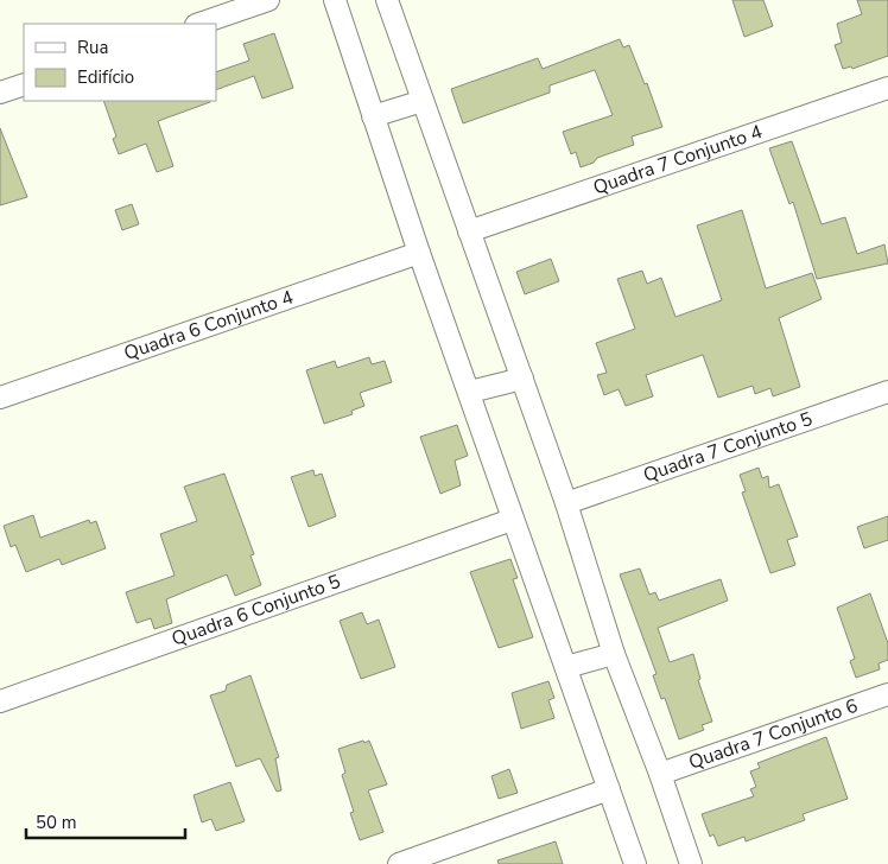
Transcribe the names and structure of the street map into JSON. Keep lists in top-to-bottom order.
{
  "streets": {
    "street": [
      "Quadra 7 Conjunto 4",
      "Quadra 6 Conjunto 4",
      "Quadra 7 Conjunto 5",
      "Quadra 6 Conjunto 5",
      "Quadra 7 Conjunto 6"
    ]
  },
  "legend": ["Rua", "Edifício"],
  "scale_bar": "50 m"
}
